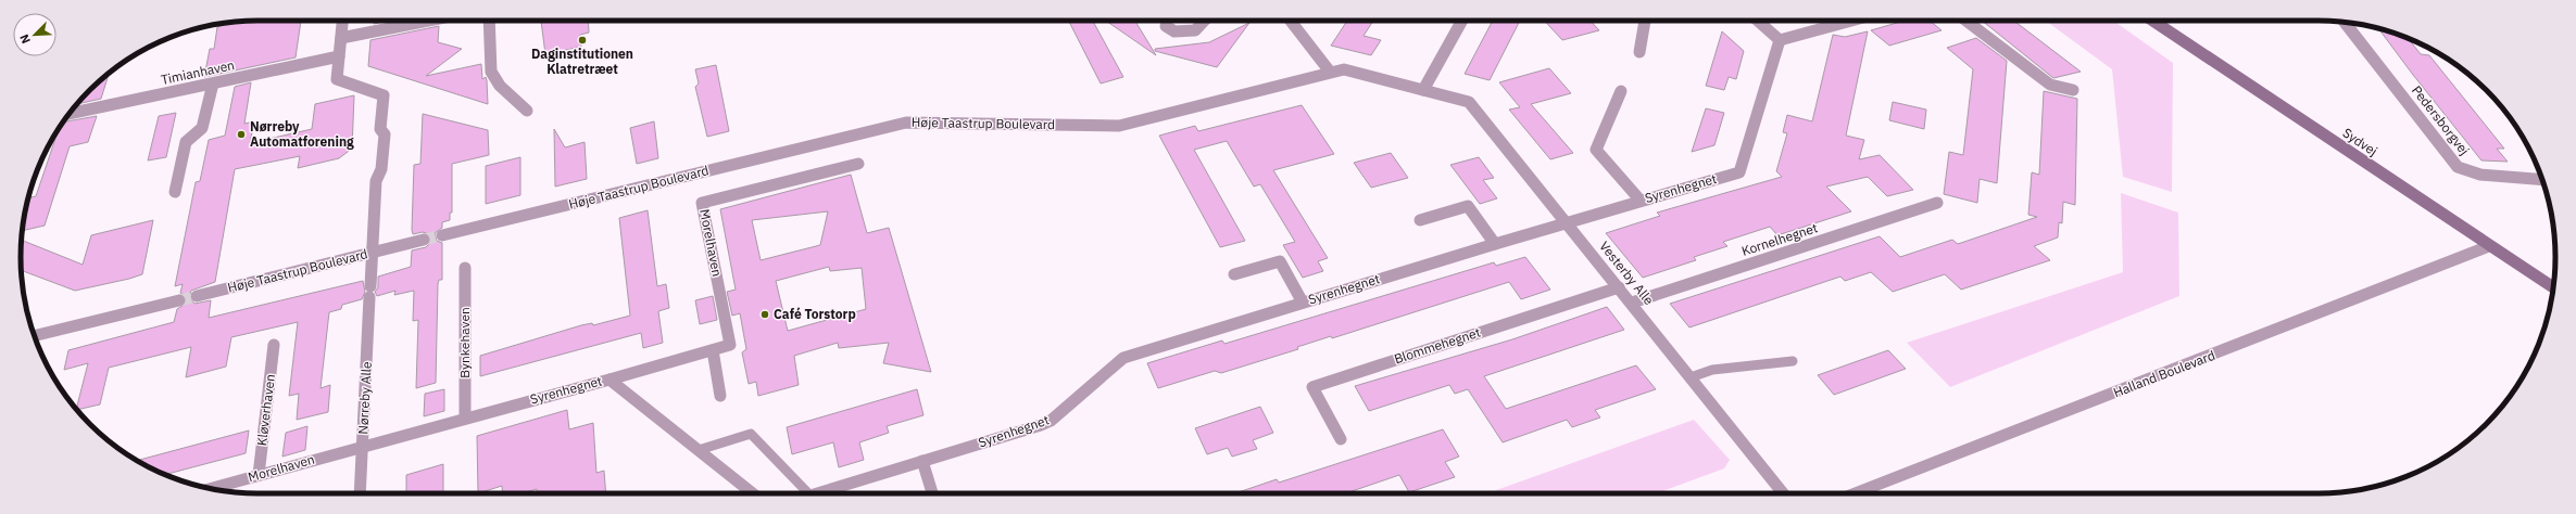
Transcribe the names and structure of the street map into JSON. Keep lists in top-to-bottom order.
{
  "streets": {
    "main road": ["Sydvej"],
    "street": [
      "Timianhaven",
      "Pedersborgvej",
      "Høje Taastrup Boulevard",
      "Syrenhegnet",
      "Kornelhegnet",
      "Morelhaven",
      "Vesterby Alle",
      "Bynkehaven",
      "Blommehegnet",
      "Halland Boulevard",
      "Nørreby Alle",
      "Kløverhaven"
    ]
  },
  "crossings": [
    ["Timianhaven", "Nørreby Alle"],
    ["Høje Taastrup Boulevard", "Vesterby Alle"],
    ["Høje Taastrup Boulevard", "Nørreby Alle"],
    ["Sydvej", "Halland Boulevard"],
    ["Syrenhegnet", "Morelhaven"],
    ["Syrenhegnet", "Vesterby Alle"],
    ["Syrenhegnet", "Bynkehaven"],
    ["Syrenhegnet", "Nørreby Alle"],
    ["Kornelhegnet", "Vesterby Alle"],
    ["Morelhaven", "Nørreby Alle"],
    ["Morelhaven", "Kløverhaven"],
    ["Vesterby Alle", "Blommehegnet"]
  ],
  "places": ["Daginstitutionen Klatretræet", "Nørreby Automatforening", "Café Torstorp"],
  "north": "bottom left"
}
